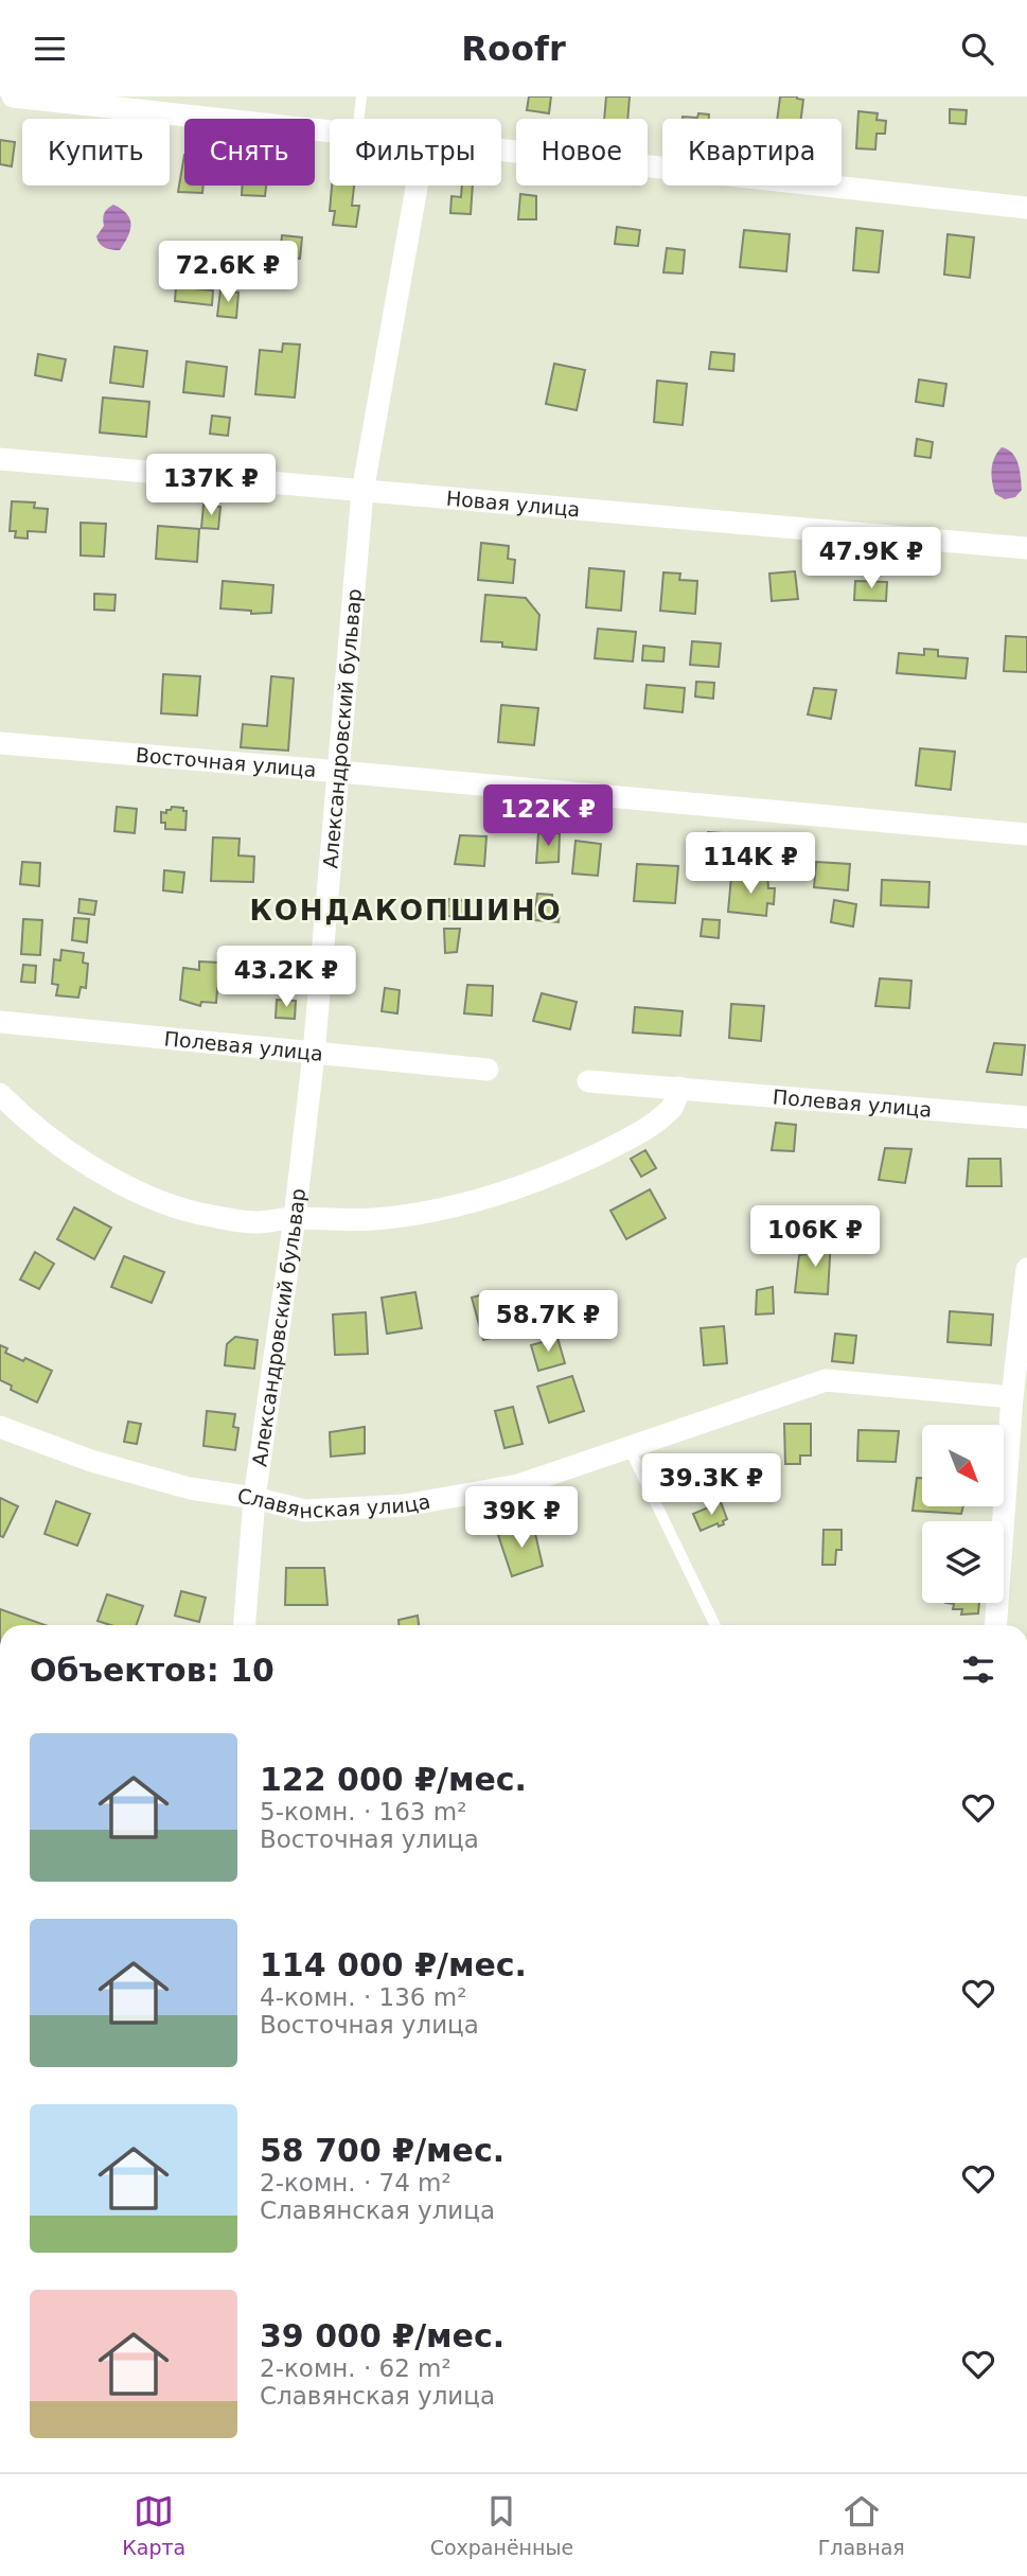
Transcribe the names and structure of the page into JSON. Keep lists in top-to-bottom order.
{
  "streets": {
    "street": [
      "Новая улица",
      "Александровский бульвар",
      "Восточная улица",
      "Полевая улица",
      "Славянская улица"
    ]
  },
  "crossings": [
    ["Новая улица", "Александровский бульвар"],
    ["Александровский бульвар", "Восточная улица"],
    ["Александровский бульвар", "Полевая улица"],
    ["Александровский бульвар", "Славянская улица"]
  ],
  "districts": ["КОНДАКОПШИНО"],
  "north": "bottom right",
  "page": {
    "header": "Roofr",
    "chip": [
      "Купить",
      "Снять",
      "Фильтры",
      "Новое",
      "Квартира"
    ],
    "price": [
      "72.6K ₽",
      "137K ₽",
      "47.9K ₽",
      "122K ₽",
      "114K ₽",
      "43.2K ₽",
      "106K ₽",
      "58.7K ₽",
      "39.3K ₽",
      "39K ₽"
    ],
    "heading": "Объектов: 10",
    "list": [
      {
        "name": "122 000 ₽/мес.",
        "note": "5-комн. · 163 m² · Восточная улица"
      },
      {
        "name": "114 000 ₽/мес.",
        "note": "4-комн. · 136 m² · Восточная улица"
      },
      {
        "name": "58 700 ₽/мес.",
        "note": "2-комн. · 74 m² · Славянская улица"
      },
      {
        "name": "39 000 ₽/мес.",
        "note": "2-комн. · 62 m² · Славянская улица"
      }
    ],
    "tabs": ["Карта", "Сохранённые", "Главная"]
  }
}
